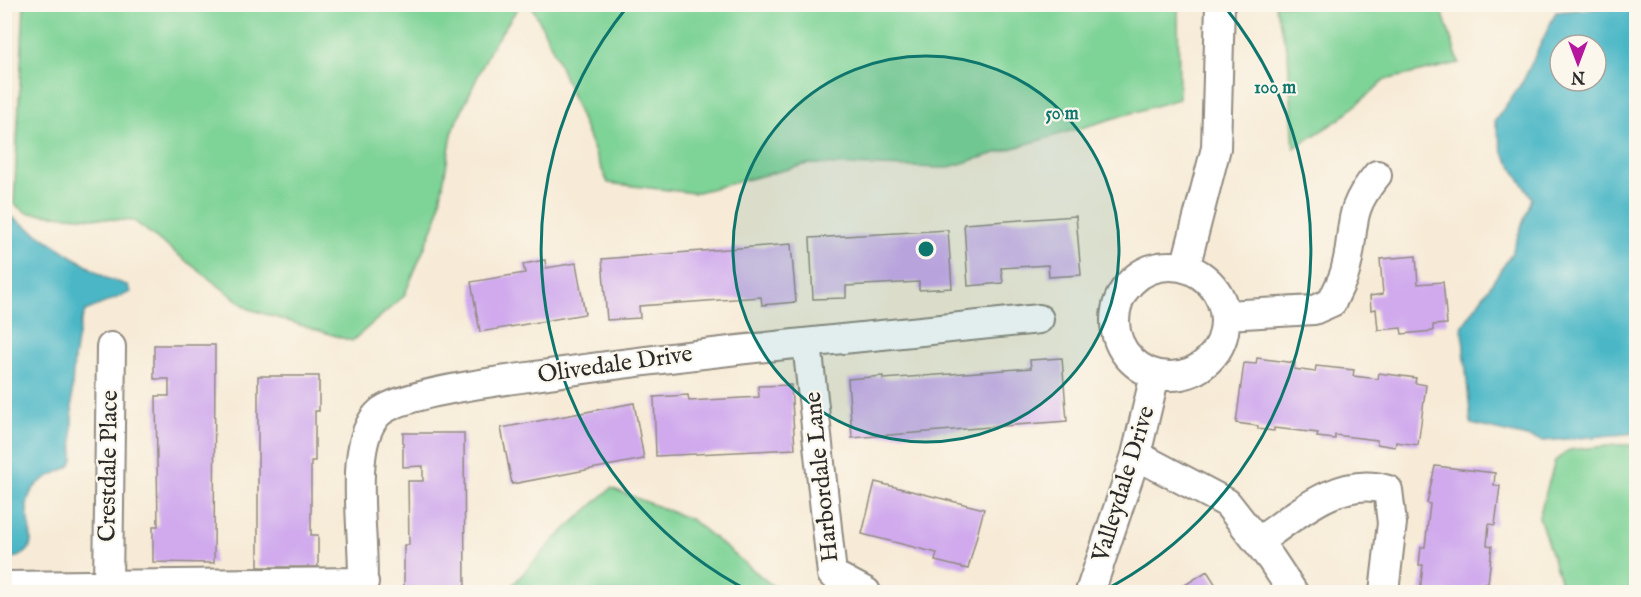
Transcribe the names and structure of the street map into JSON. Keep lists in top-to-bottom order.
{
  "streets": {
    "street": [
      "Olivedale Drive",
      "Crestdale Place",
      "Harbordale Lane",
      "Valleydale Drive"
    ]
  },
  "crossings": [
    ["Olivedale Drive", "Harbordale Lane"]
  ],
  "north": "bottom",
  "rings": ["100 m", "50 m"]
}
